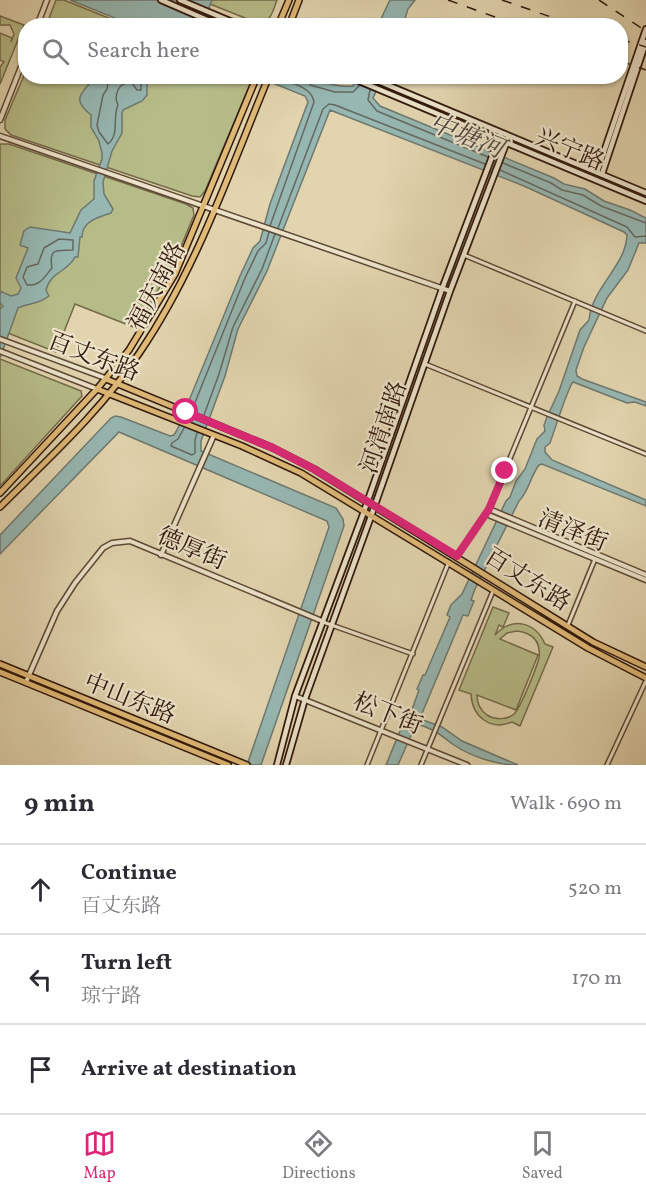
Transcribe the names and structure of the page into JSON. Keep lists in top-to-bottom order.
{
  "streets": {
    "main road": [
      "兴宁路",
      "福庆南路",
      "百丈东路",
      "河清南路",
      "中山东路"
    ],
    "street": ["清泽街", "德厚街", "松下街"]
  },
  "crossings": [
    ["兴宁路", "河清南路"],
    ["福庆南路", "百丈东路"],
    ["百丈东路", "河清南路"],
    ["河清南路", "德厚街"],
    ["河清南路", "松下街"],
    ["德厚街", "中山东路"]
  ],
  "water": ["中塘河"],
  "page": {
    "search": "Search here",
    "heading": ["9 min", "Walk · 690 m"],
    "list": [
      ["Continue", "百丈东路", "520 m"],
      ["Turn left", "琼宁路", "170 m"],
      "Arrive at destination"
    ],
    "nav": ["Map", "Directions", "Saved"]
  }
}
